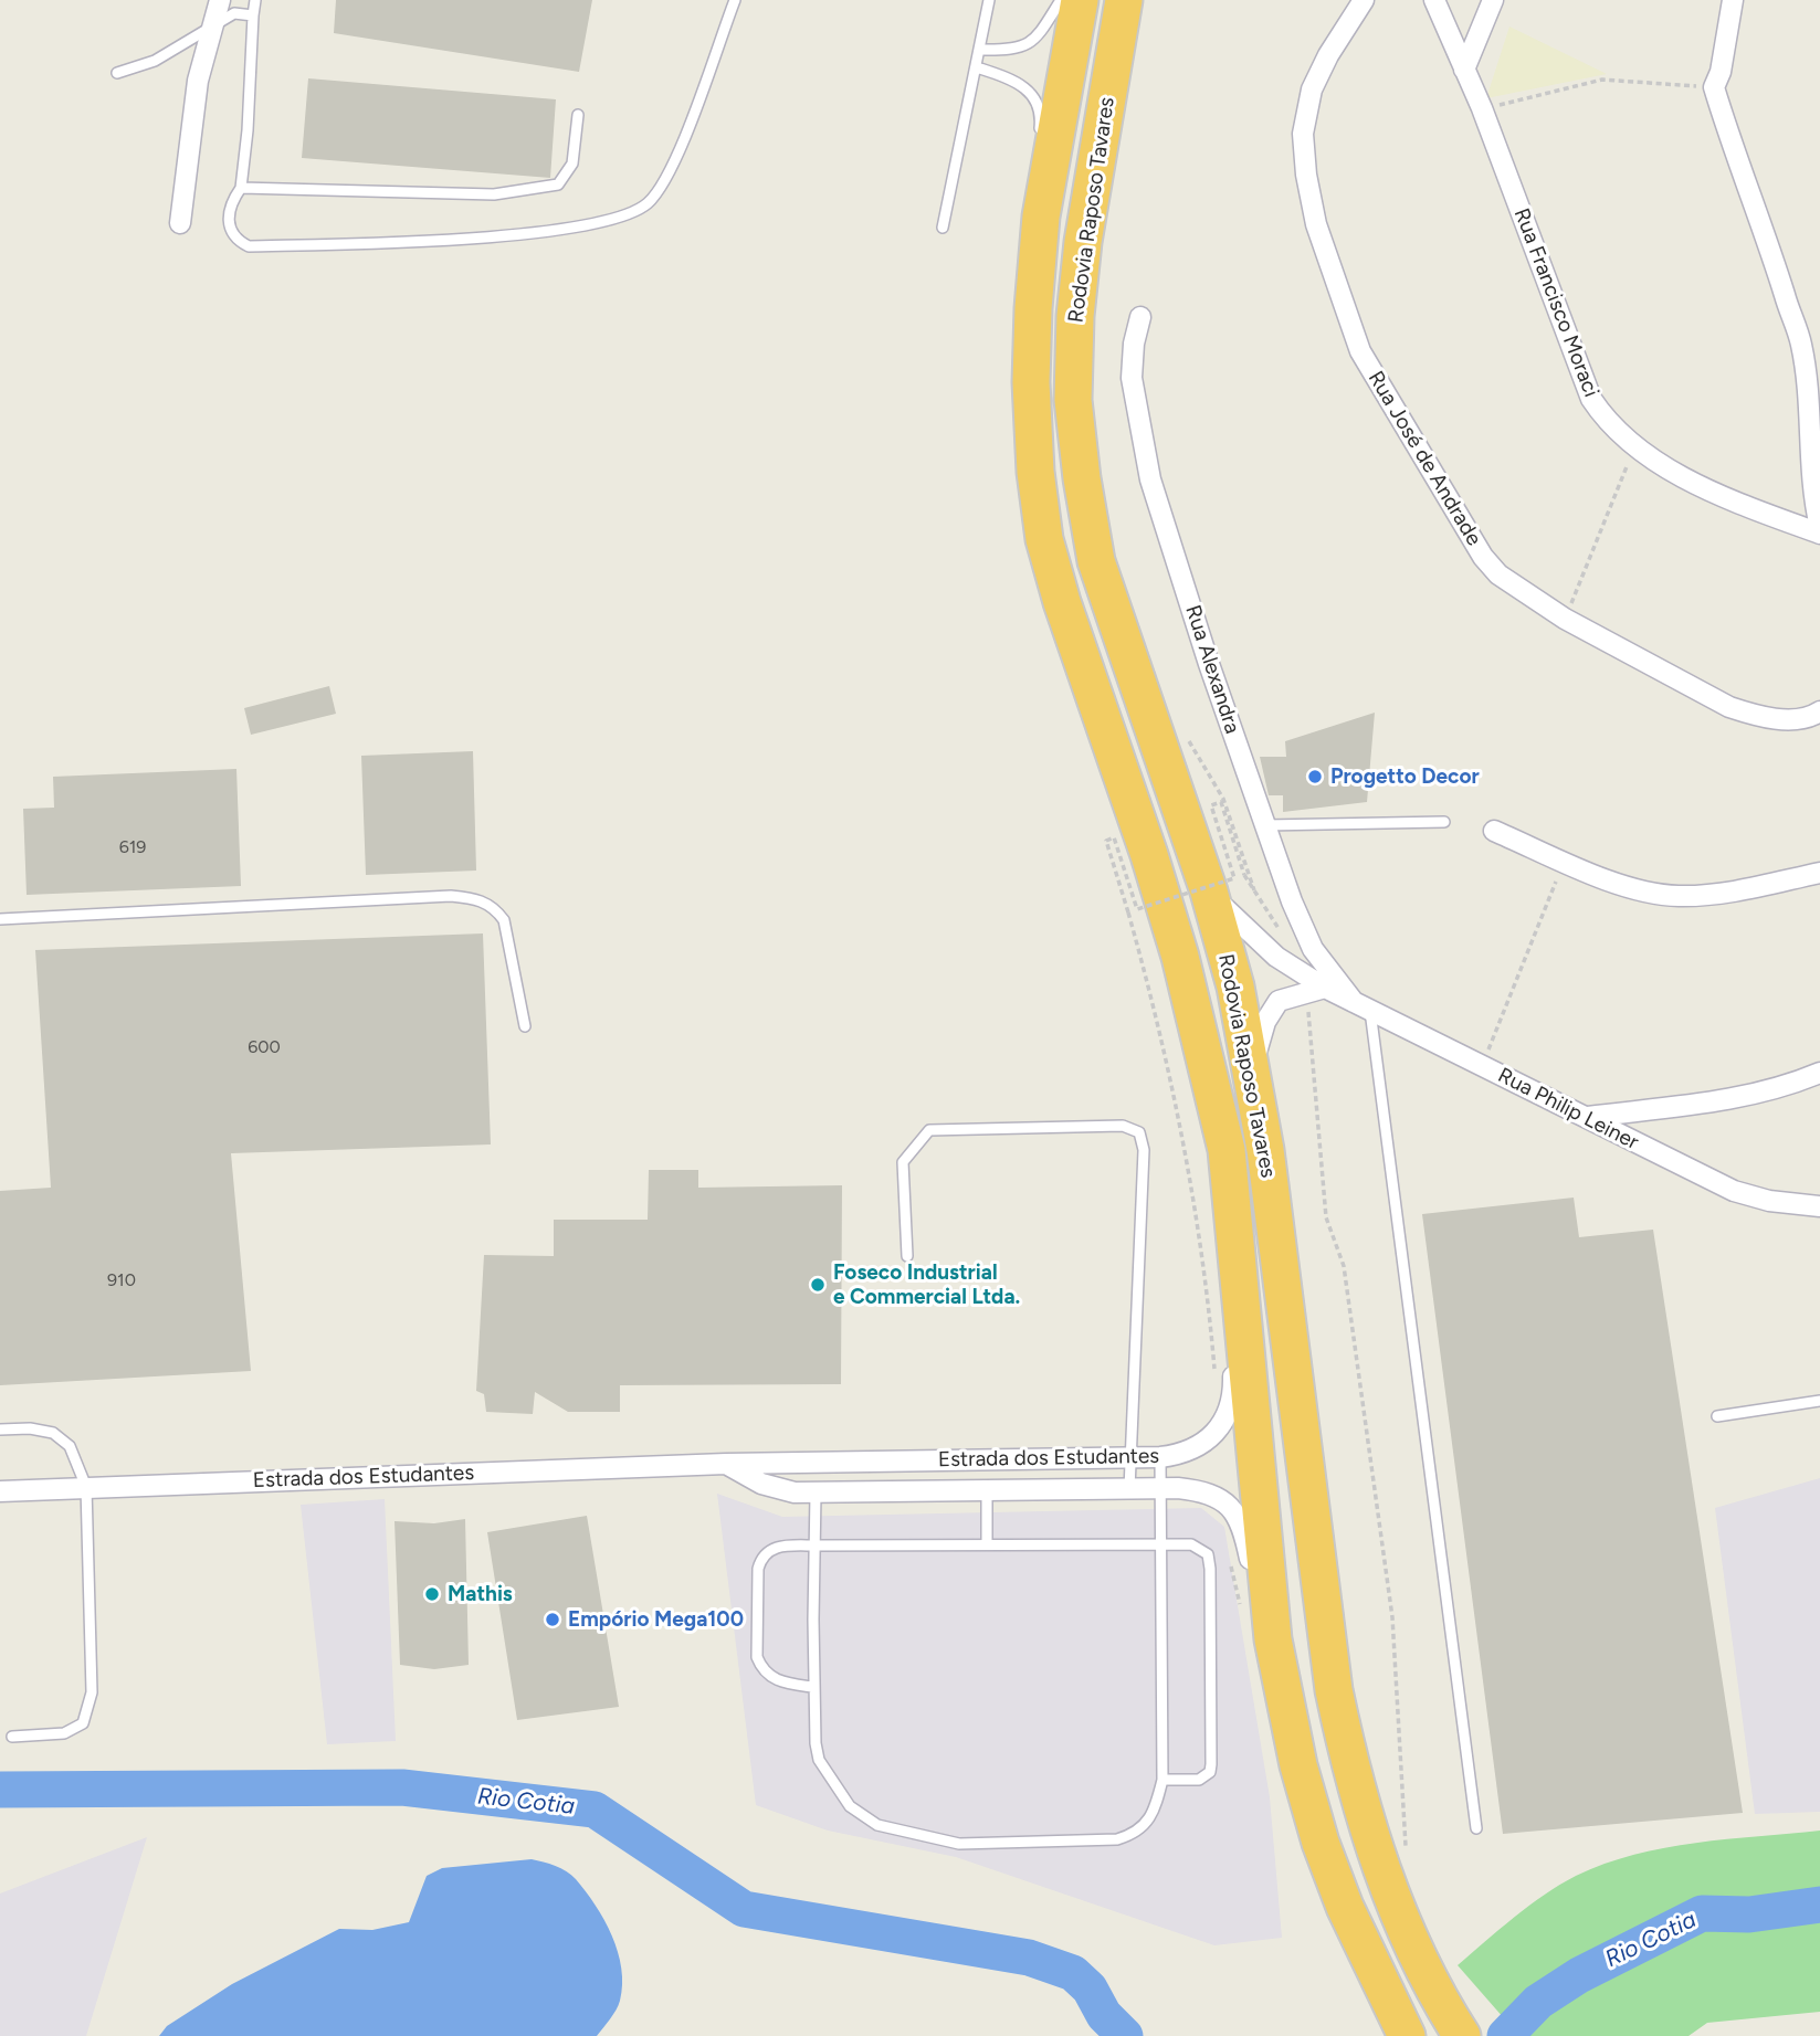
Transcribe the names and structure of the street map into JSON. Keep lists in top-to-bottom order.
{
  "streets": {
    "highway": ["Rodovia Raposo Tavares"],
    "street": [
      "Rua Francisco Moraci",
      "Rua José de Andrade",
      "Rua Alexandra",
      "Rua Philip Leiner",
      "Estrada dos Estudantes"
    ]
  },
  "crossings": [
    ["Rodovia Raposo Tavares", "Rua Philip Leiner"],
    ["Rodovia Raposo Tavares", "Estrada dos Estudantes"],
    ["Rua Alexandra", "Rua Philip Leiner"]
  ],
  "water": ["Rio Cotia"],
  "places": [
    "Progetto Decor",
    "Foseco Industrial e Commercial Ltda.",
    "Mathis",
    "Empório Mega100"
  ],
  "house_numbers": ["619", "600", "910"]
}
